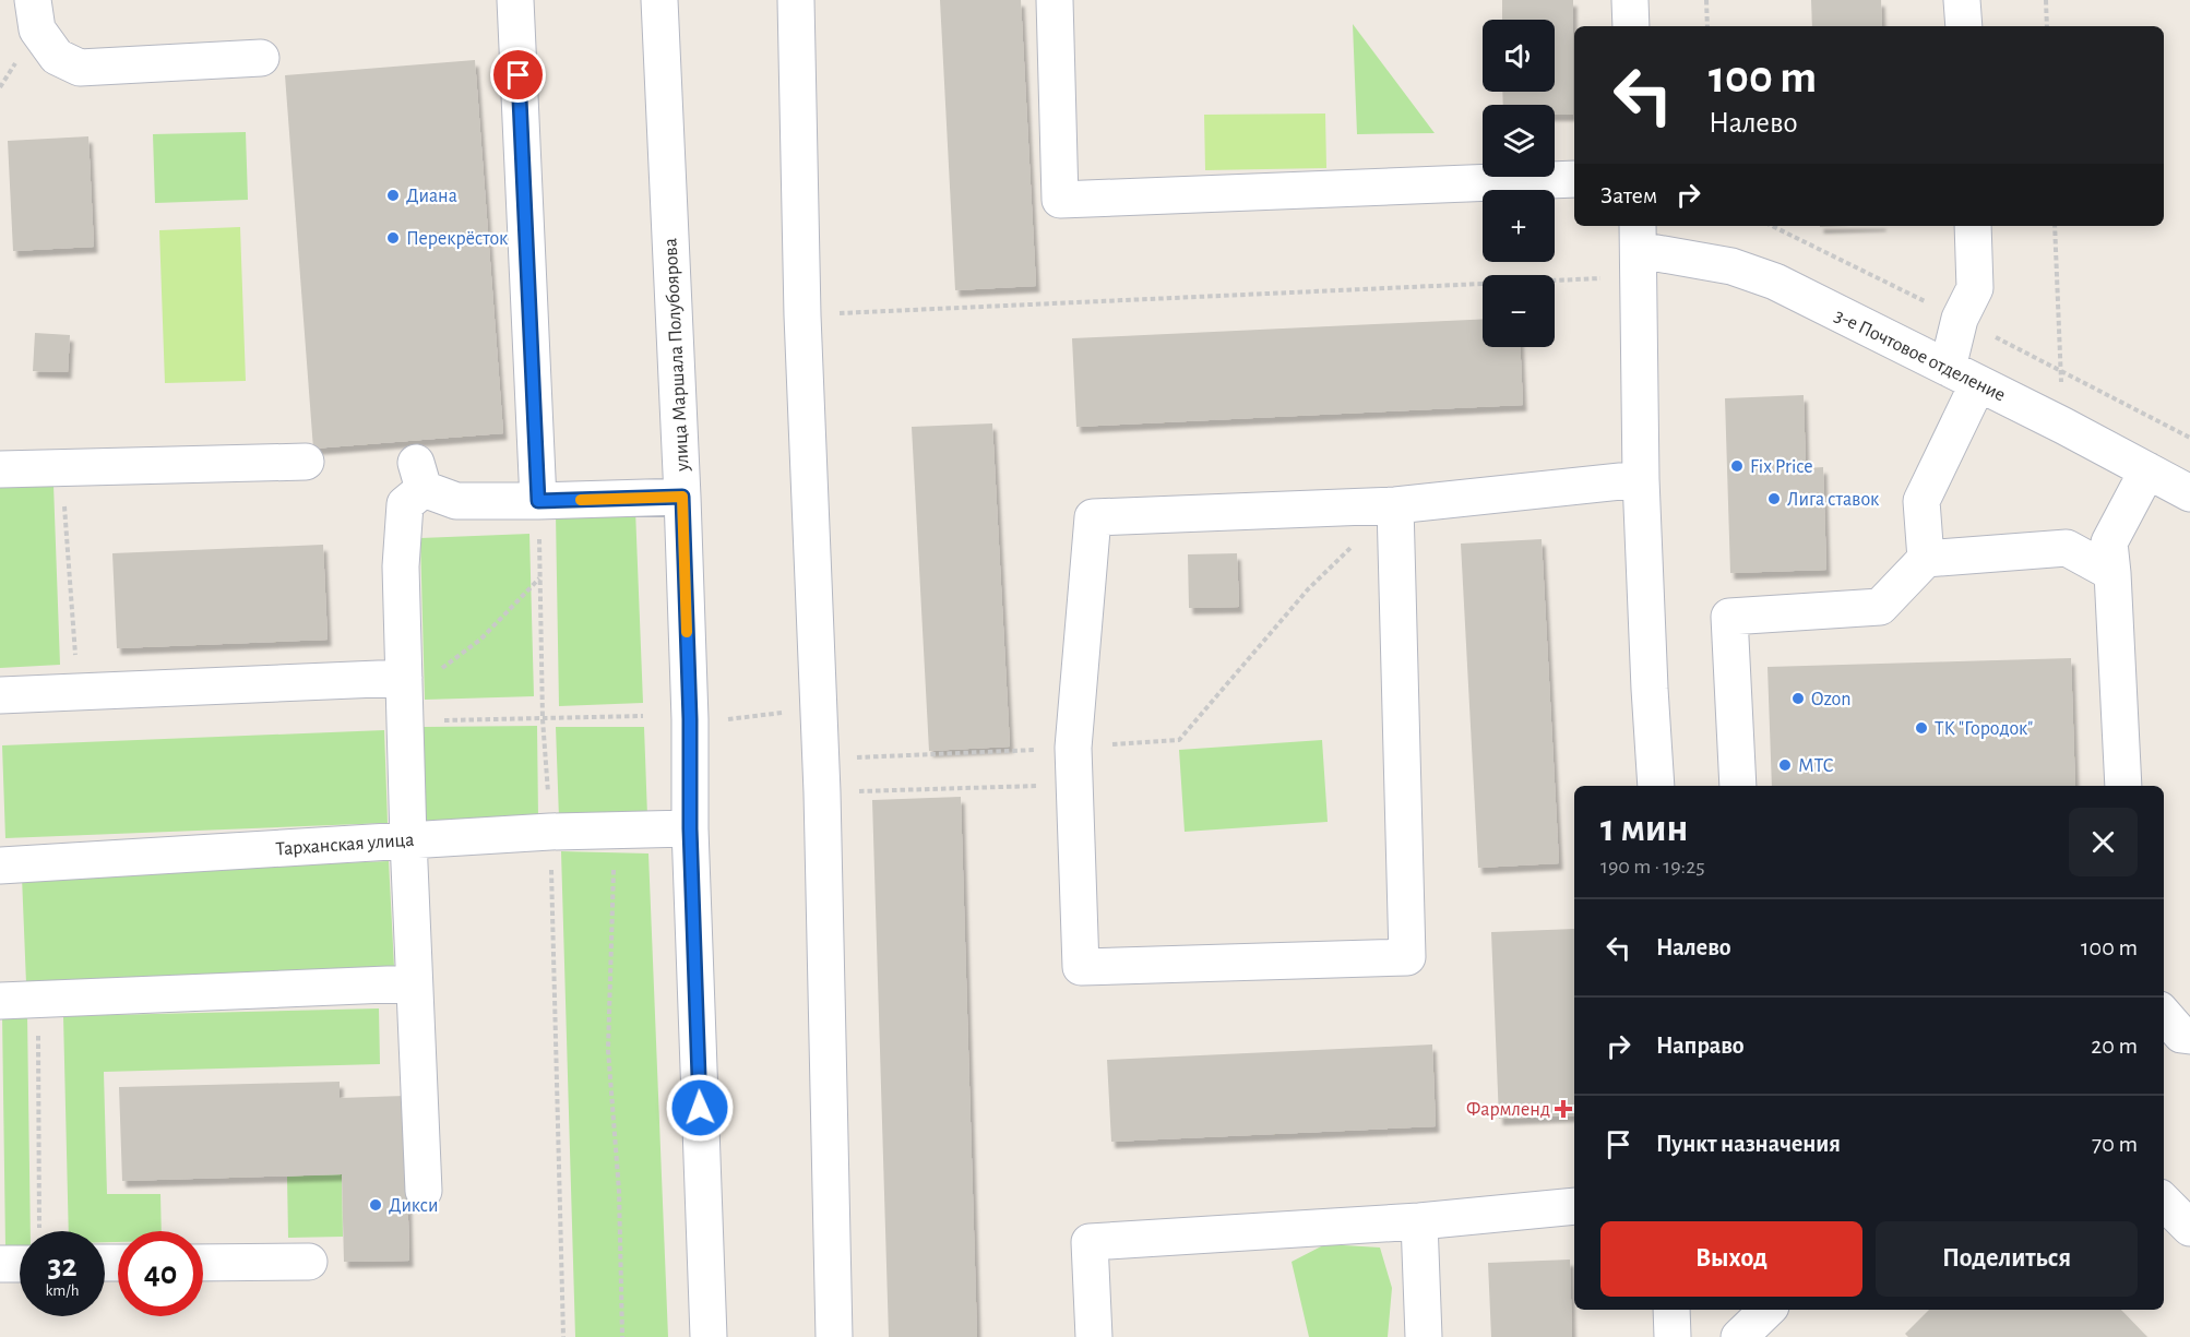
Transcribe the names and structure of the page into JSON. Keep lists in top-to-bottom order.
{
  "streets": {
    "street": ["улица Маршала Полубоярова", "3-е Почтовое отделение", "Тарханская улица"]
  },
  "crossings": [
    ["улица Маршала Полубоярова", "Тарханская улица"]
  ],
  "places": {
    "other": [
      "Диана",
      "Перекрёсток",
      "Fix Price",
      "Лига ставок",
      "Ozon",
      "ТК \"Городок\"",
      "МТС",
      "Дикси"
    ],
    "health": ["Фармленд"]
  },
  "page": {
    "map_buttons": ["+", "−"],
    "turn": ["100 m", "Налево"],
    "then": "Затем",
    "heading": ["1 мин", "190 m · 19:25"],
    "list": [
      {
        "name": "Налево",
        "value": "100 m"
      },
      {
        "name": "Направо",
        "value": "20 m"
      },
      {
        "name": "Пункт назначения",
        "value": "70 m"
      }
    ],
    "buttons": ["Выход", "Поделиться"],
    "speed": "32 km/h",
    "limit": "40"
  }
}
